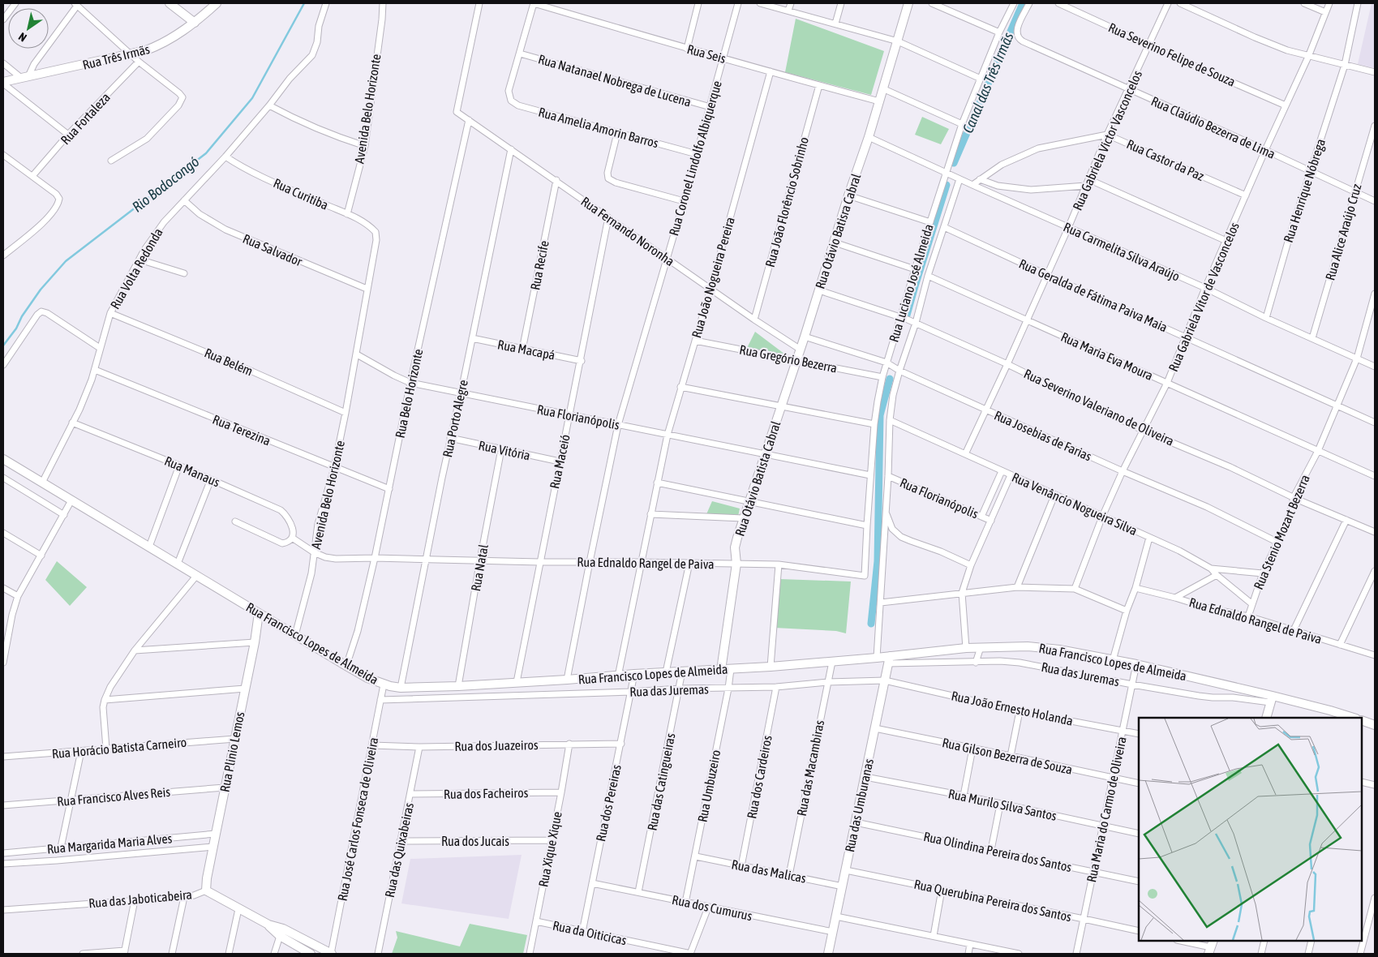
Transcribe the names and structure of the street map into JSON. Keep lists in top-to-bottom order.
{
  "streets": {
    "street": [
      "Rua Seis",
      "Rua Severino Felipe de Souza",
      "Rua Três Irmãs",
      "Rua Natanael Nobrega de Lucena",
      "Avenida Belo Horizonte",
      "Rua Fortaleza",
      "Rua Amelia Amorin Barros",
      "Rua Claúdio Bezerra de Lima",
      "Rua Gabriela Victor Vasconcelos",
      "Rua Coronel Lindolfo Albiquerque",
      "Rua Castor da Paz",
      "Rua Henrique Nóbrega",
      "Rua Curitiba",
      "Rua João Florêncio Sobrinho",
      "Rua Fernando Noronha",
      "Rua Otávio Batisra Cabral",
      "Rua Alice Araújo Cruz",
      "Rua Salvador",
      "Rua Carmelita Silva Araújo",
      "Rua Recife",
      "Rua Volta Redonda",
      "Rua João Nogueira Pereira",
      "Rua Luciano José Almeida",
      "Rua Geralda de Fátima Paiva Maia",
      "Rua Gabriela Vitor de Vasconcelos",
      "Rua Macapá",
      "Rua Maria Eva Moura",
      "Rua Gregório Bezerra",
      "Rua Belém",
      "Rua Belo Horizonte",
      "Rua Severino Valeriano de Oliveira",
      "Rua Florianópolis",
      "Rua Porto Alegre",
      "Rua Terezina",
      "Rua Josebias de Farias",
      "Rua Vitória",
      "Rua Maceió",
      "Rua Manaus",
      "Rua Otávio Batista Cabral",
      "Rua Venâncio Nogueira Silva",
      "Rua Stenio Mozart Bezerra",
      "Rua Ednaldo Rangel de Paiva",
      "Rua Natal",
      "Rua Francisco Lopes de Almeida",
      "Rua das Juremas",
      "Rua João Ernesto Holanda",
      "Rua dos Juazeiros",
      "Rua Horácio Batista Carneiro",
      "Rua Plinio Lemos",
      "Rua Gilson Bezerra de Souza",
      "Rua das Macambiras",
      "Rua dos Cardeiros",
      "Rua das Catingueiras",
      "Rua Umbuzeiro",
      "Rua dos Facheiros",
      "Rua Francisco Alves Reis",
      "Rua dos Pereiras",
      "Rua Murilo Silva Santos",
      "Rua das Umburanas",
      "Rua Maria do Carmo de Oliveira",
      "Rua José Carlos Fonseca de Oliveira",
      "Rua dos Jucais",
      "Rua Margarida Maria Alves",
      "Rua Xique Xique",
      "Rua das Quixabeiras",
      "Rua Olindina Pereira dos Santos",
      "Rua das Malicas",
      "Rua das Jaboticabeira",
      "Rua Querubina Pereira dos Santos",
      "Rua dos Cumurus",
      "Rua da Oiticicas"
    ]
  },
  "crossings": [
    ["Rua Seis", "Rua Coronel Lindolfo Albiquerque"],
    ["Rua Seis", "Rua João Florêncio Sobrinho"],
    ["Rua Seis", "Rua Otávio Batisra Cabral"],
    ["Rua Seis", "Rua João Nogueira Pereira"],
    ["Rua Severino Felipe de Souza", "Rua Gabriela Victor Vasconcelos"],
    ["Rua Severino Felipe de Souza", "Rua Gabriela Vitor de Vasconcelos"],
    ["Rua Natanael Nobrega de Lucena", "Rua Amelia Amorin Barros"],
    ["Rua Natanael Nobrega de Lucena", "Rua Coronel Lindolfo Albiquerque"],
    ["Avenida Belo Horizonte", "Rua Curitiba"],
    ["Avenida Belo Horizonte", "Rua Belém"],
    ["Avenida Belo Horizonte", "Rua Florianópolis"],
    ["Avenida Belo Horizonte", "Rua Terezina"],
    ["Avenida Belo Horizonte", "Rua Francisco Lopes de Almeida"],
    ["Rua Amelia Amorin Barros", "Rua Coronel Lindolfo Albiquerque"],
    ["Rua Claúdio Bezerra de Lima", "Rua Gabriela Victor Vasconcelos"],
    ["Rua Claúdio Bezerra de Lima", "Rua Henrique Nóbrega"],
    ["Rua Claúdio Bezerra de Lima", "Rua Alice Araújo Cruz"],
    ["Rua Claúdio Bezerra de Lima", "Rua Gabriela Vitor de Vasconcelos"],
    ["Rua Gabriela Victor Vasconcelos", "Rua Castor da Paz"],
    ["Rua Gabriela Victor Vasconcelos", "Rua Carmelita Silva Araújo"],
    ["Rua Gabriela Victor Vasconcelos", "Rua Geralda de Fátima Paiva Maia"],
    ["Rua Gabriela Victor Vasconcelos", "Rua Maria Eva Moura"],
    ["Rua Gabriela Victor Vasconcelos", "Rua Severino Valeriano de Oliveira"],
    ["Rua Gabriela Victor Vasconcelos", "Rua Josebias de Farias"],
    ["Rua Gabriela Victor Vasconcelos", "Rua Venâncio Nogueira Silva"],
    ["Rua Coronel Lindolfo Albiquerque", "Rua Fernando Noronha"],
    ["Rua Coronel Lindolfo Albiquerque", "Rua Florianópolis"],
    ["Rua Coronel Lindolfo Albiquerque", "Rua Ednaldo Rangel de Paiva"],
    ["Rua Coronel Lindolfo Albiquerque", "Rua Francisco Lopes de Almeida"],
    ["Rua Castor da Paz", "Rua Gabriela Vitor de Vasconcelos"],
    ["Rua Henrique Nóbrega", "Rua Carmelita Silva Araújo"],
    ["Rua Curitiba", "Rua Salvador"],
    ["Rua Curitiba", "Rua Volta Redonda"],
    ["Rua João Florêncio Sobrinho", "Rua Fernando Noronha"],
    ["Rua Fernando Noronha", "Rua Otávio Batisra Cabral"],
    ["Rua Fernando Noronha", "Rua Recife"],
    ["Rua Fernando Noronha", "Rua João Nogueira Pereira"],
    ["Rua Fernando Noronha", "Rua Belo Horizonte"],
    ["Rua Fernando Noronha", "Rua Porto Alegre"],
    ["Rua Fernando Noronha", "Rua Maceió"],
    ["Rua Otávio Batisra Cabral", "Rua Carmelita Silva Araújo"],
    ["Rua Otávio Batisra Cabral", "Rua Gregório Bezerra"],
    ["Rua Otávio Batisra Cabral", "Rua Severino Valeriano de Oliveira"],
    ["Rua Otávio Batisra Cabral", "Rua Josebias de Farias"],
    ["Rua Otávio Batisra Cabral", "Rua Otávio Batista Cabral"],
    ["Rua Alice Araújo Cruz", "Rua Carmelita Silva Araújo"],
    ["Rua Salvador", "Rua Volta Redonda"],
    ["Rua Carmelita Silva Araújo", "Rua Luciano José Almeida"],
    ["Rua Carmelita Silva Araújo", "Rua Gabriela Vitor de Vasconcelos"],
    ["Rua Carmelita Silva Araújo", "Rua Stenio Mozart Bezerra"],
    ["Rua Recife", "Rua Macapá"],
    ["Rua Volta Redonda", "Rua Belém"],
    ["Rua Volta Redonda", "Rua Terezina"],
    ["Rua Volta Redonda", "Rua Manaus"],
    ["Rua Volta Redonda", "Rua Francisco Lopes de Almeida"],
    ["Rua João Nogueira Pereira", "Rua Gregório Bezerra"],
    ["Rua João Nogueira Pereira", "Rua Florianópolis"],
    ["Rua João Nogueira Pereira", "Rua Ednaldo Rangel de Paiva"],
    ["Rua João Nogueira Pereira", "Rua Francisco Lopes de Almeida"],
    ["Rua Luciano José Almeida", "Rua Geralda de Fátima Paiva Maia"],
    ["Rua Luciano José Almeida", "Rua Maria Eva Moura"],
    ["Rua Luciano José Almeida", "Rua Gregório Bezerra"],
    ["Rua Luciano José Almeida", "Rua Severino Valeriano de Oliveira"],
    ["Rua Luciano José Almeida", "Rua Florianópolis"],
    ["Rua Luciano José Almeida", "Rua Josebias de Farias"],
    ["Rua Luciano José Almeida", "Rua Venâncio Nogueira Silva"],
    ["Rua Luciano José Almeida", "Rua Ednaldo Rangel de Paiva"],
    ["Rua Luciano José Almeida", "Rua Francisco Lopes de Almeida"],
    ["Rua Geralda de Fátima Paiva Maia", "Rua Gabriela Vitor de Vasconcelos"],
    ["Rua Geralda de Fátima Paiva Maia", "Rua Stenio Mozart Bezerra"],
    ["Rua Gabriela Vitor de Vasconcelos", "Rua Maria Eva Moura"],
    ["Rua Gabriela Vitor de Vasconcelos", "Rua Severino Valeriano de Oliveira"],
    ["Rua Gabriela Vitor de Vasconcelos", "Rua Josebias de Farias"],
    ["Rua Gabriela Vitor de Vasconcelos", "Rua Venâncio Nogueira Silva"],
    ["Rua Macapá", "Rua Porto Alegre"],
    ["Rua Macapá", "Rua Maceió"],
    ["Rua Maria Eva Moura", "Rua Stenio Mozart Bezerra"],
    ["Rua Gregório Bezerra", "Rua Otávio Batista Cabral"],
    ["Rua Belo Horizonte", "Rua Florianópolis"],
    ["Rua Belo Horizonte", "Rua Terezina"],
    ["Rua Belo Horizonte", "Rua Francisco Lopes de Almeida"],
    ["Rua Severino Valeriano de Oliveira", "Rua Stenio Mozart Bezerra"],
    ["Rua Florianópolis", "Rua Porto Alegre"],
    ["Rua Florianópolis", "Rua Maceió"],
    ["Rua Florianópolis", "Rua Otávio Batista Cabral"],
    ["Rua Porto Alegre", "Rua Vitória"],
    ["Rua Porto Alegre", "Rua Ednaldo Rangel de Paiva"],
    ["Rua Porto Alegre", "Rua Francisco Lopes de Almeida"],
    ["Rua Josebias de Farias", "Rua Stenio Mozart Bezerra"],
    ["Rua Vitória", "Rua Maceió"],
    ["Rua Vitória", "Rua Natal"],
    ["Rua Maceió", "Rua Ednaldo Rangel de Paiva"],
    ["Rua Maceió", "Rua Francisco Lopes de Almeida"],
    ["Rua Otávio Batista Cabral", "Rua Ednaldo Rangel de Paiva"],
    ["Rua Otávio Batista Cabral", "Rua Francisco Lopes de Almeida"],
    ["Rua Venâncio Nogueira Silva", "Rua Stenio Mozart Bezerra"],
    ["Rua Stenio Mozart Bezerra", "Rua Ednaldo Rangel de Paiva"],
    ["Rua Ednaldo Rangel de Paiva", "Rua Natal"],
    ["Rua Natal", "Rua Francisco Lopes de Almeida"],
    ["Rua Francisco Lopes de Almeida", "Rua das Juremas"],
    ["Rua Francisco Lopes de Almeida", "Rua Plinio Lemos"],
    ["Rua Francisco Lopes de Almeida", "Rua das Macambiras"],
    ["Rua Francisco Lopes de Almeida", "Rua das Catingueiras"],
    ["Rua Francisco Lopes de Almeida", "Rua Umbuzeiro"],
    ["Rua Francisco Lopes de Almeida", "Rua dos Pereiras"],
    ["Rua Francisco Lopes de Almeida", "Rua das Umburanas"],
    ["Rua Francisco Lopes de Almeida", "Rua Maria do Carmo de Oliveira"],
    ["Rua Francisco Lopes de Almeida", "Rua José Carlos Fonseca de Oliveira"],
    ["Rua das Juremas", "Rua João Ernesto Holanda"],
    ["Rua das Juremas", "Rua das Macambiras"],
    ["Rua das Juremas", "Rua dos Cardeiros"],
    ["Rua das Juremas", "Rua das Catingueiras"],
    ["Rua das Juremas", "Rua Umbuzeiro"],
    ["Rua das Juremas", "Rua dos Pereiras"],
    ["Rua das Juremas", "Rua das Umburanas"],
    ["Rua das Juremas", "Rua Maria do Carmo de Oliveira"],
    ["Rua das Juremas", "Rua José Carlos Fonseca de Oliveira"],
    ["Rua João Ernesto Holanda", "Rua das Umburanas"],
    ["Rua João Ernesto Holanda", "Rua Maria do Carmo de Oliveira"],
    ["Rua dos Juazeiros", "Rua dos Pereiras"],
    ["Rua dos Juazeiros", "Rua José Carlos Fonseca de Oliveira"],
    ["Rua dos Juazeiros", "Rua Xique Xique"],
    ["Rua dos Juazeiros", "Rua das Quixabeiras"],
    ["Rua Horácio Batista Carneiro", "Rua Plinio Lemos"],
    ["Rua Plinio Lemos", "Rua Francisco Alves Reis"],
    ["Rua Plinio Lemos", "Rua Margarida Maria Alves"],
    ["Rua Plinio Lemos", "Rua das Jaboticabeira"],
    ["Rua Gilson Bezerra de Souza", "Rua das Umburanas"],
    ["Rua Gilson Bezerra de Souza", "Rua Maria do Carmo de Oliveira"],
    ["Rua das Macambiras", "Rua das Malicas"],
    ["Rua dos Cardeiros", "Rua das Malicas"],
    ["Rua das Catingueiras", "Rua dos Cumurus"],
    ["Rua Umbuzeiro", "Rua das Malicas"],
    ["Rua Umbuzeiro", "Rua dos Cumurus"],
    ["Rua dos Facheiros", "Rua Xique Xique"],
    ["Rua dos Facheiros", "Rua das Quixabeiras"],
    ["Rua dos Pereiras", "Rua dos Cumurus"],
    ["Rua dos Pereiras", "Rua da Oiticicas"],
    ["Rua Murilo Silva Santos", "Rua das Umburanas"],
    ["Rua Murilo Silva Santos", "Rua Maria do Carmo de Oliveira"],
    ["Rua das Umburanas", "Rua Olindina Pereira dos Santos"],
    ["Rua das Umburanas", "Rua das Malicas"],
    ["Rua das Umburanas", "Rua Querubina Pereira dos Santos"],
    ["Rua das Umburanas", "Rua dos Cumurus"],
    ["Rua Maria do Carmo de Oliveira", "Rua Olindina Pereira dos Santos"],
    ["Rua Maria do Carmo de Oliveira", "Rua Querubina Pereira dos Santos"],
    ["Rua dos Jucais", "Rua Xique Xique"],
    ["Rua dos Jucais", "Rua das Quixabeiras"],
    ["Rua Xique Xique", "Rua da Oiticicas"]
  ],
  "water": ["Canal das Três Irmãs", "Rio Bodocongó"],
  "north": "bottom left"
}
